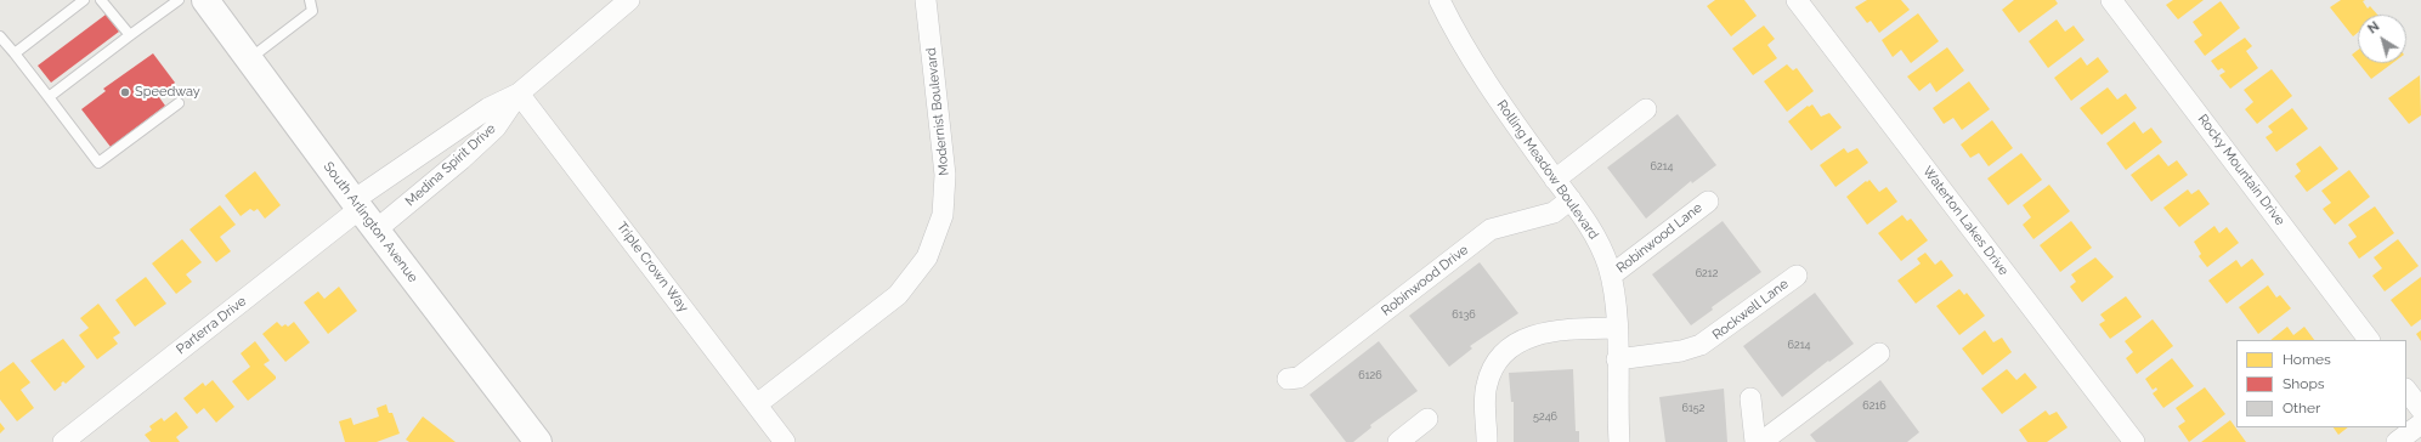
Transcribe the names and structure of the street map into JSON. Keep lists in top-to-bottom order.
{
  "streets": {
    "main road": ["South Arlington Avenue"],
    "street": [
      "Modernist Boulevard",
      "Medina Spirit Drive",
      "Rolling Meadow Boulevard",
      "Rocky Mountain Drive",
      "Waterton Lakes Drive",
      "Robinwood Lane",
      "Triple Crown Way",
      "Robinwood Drive",
      "Rockwell Lane",
      "Parterra Drive"
    ]
  },
  "crossings": [
    ["Modernist Boulevard", "Triple Crown Way"],
    ["Medina Spirit Drive", "South Arlington Avenue"],
    ["Medina Spirit Drive", "Triple Crown Way"],
    ["Medina Spirit Drive", "Parterra Drive"],
    ["Rolling Meadow Boulevard", "Robinwood Lane"],
    ["Rolling Meadow Boulevard", "Robinwood Drive"],
    ["Rolling Meadow Boulevard", "Rockwell Lane"],
    ["South Arlington Avenue", "Parterra Drive"]
  ],
  "places": ["Speedway"],
  "house_numbers": [
    "6214",
    "6212",
    "6136",
    "6214",
    "6126",
    "6216",
    "6152",
    "5246"
  ],
  "legend": ["Homes", "Shops", "Other"],
  "north": "top left"
}
